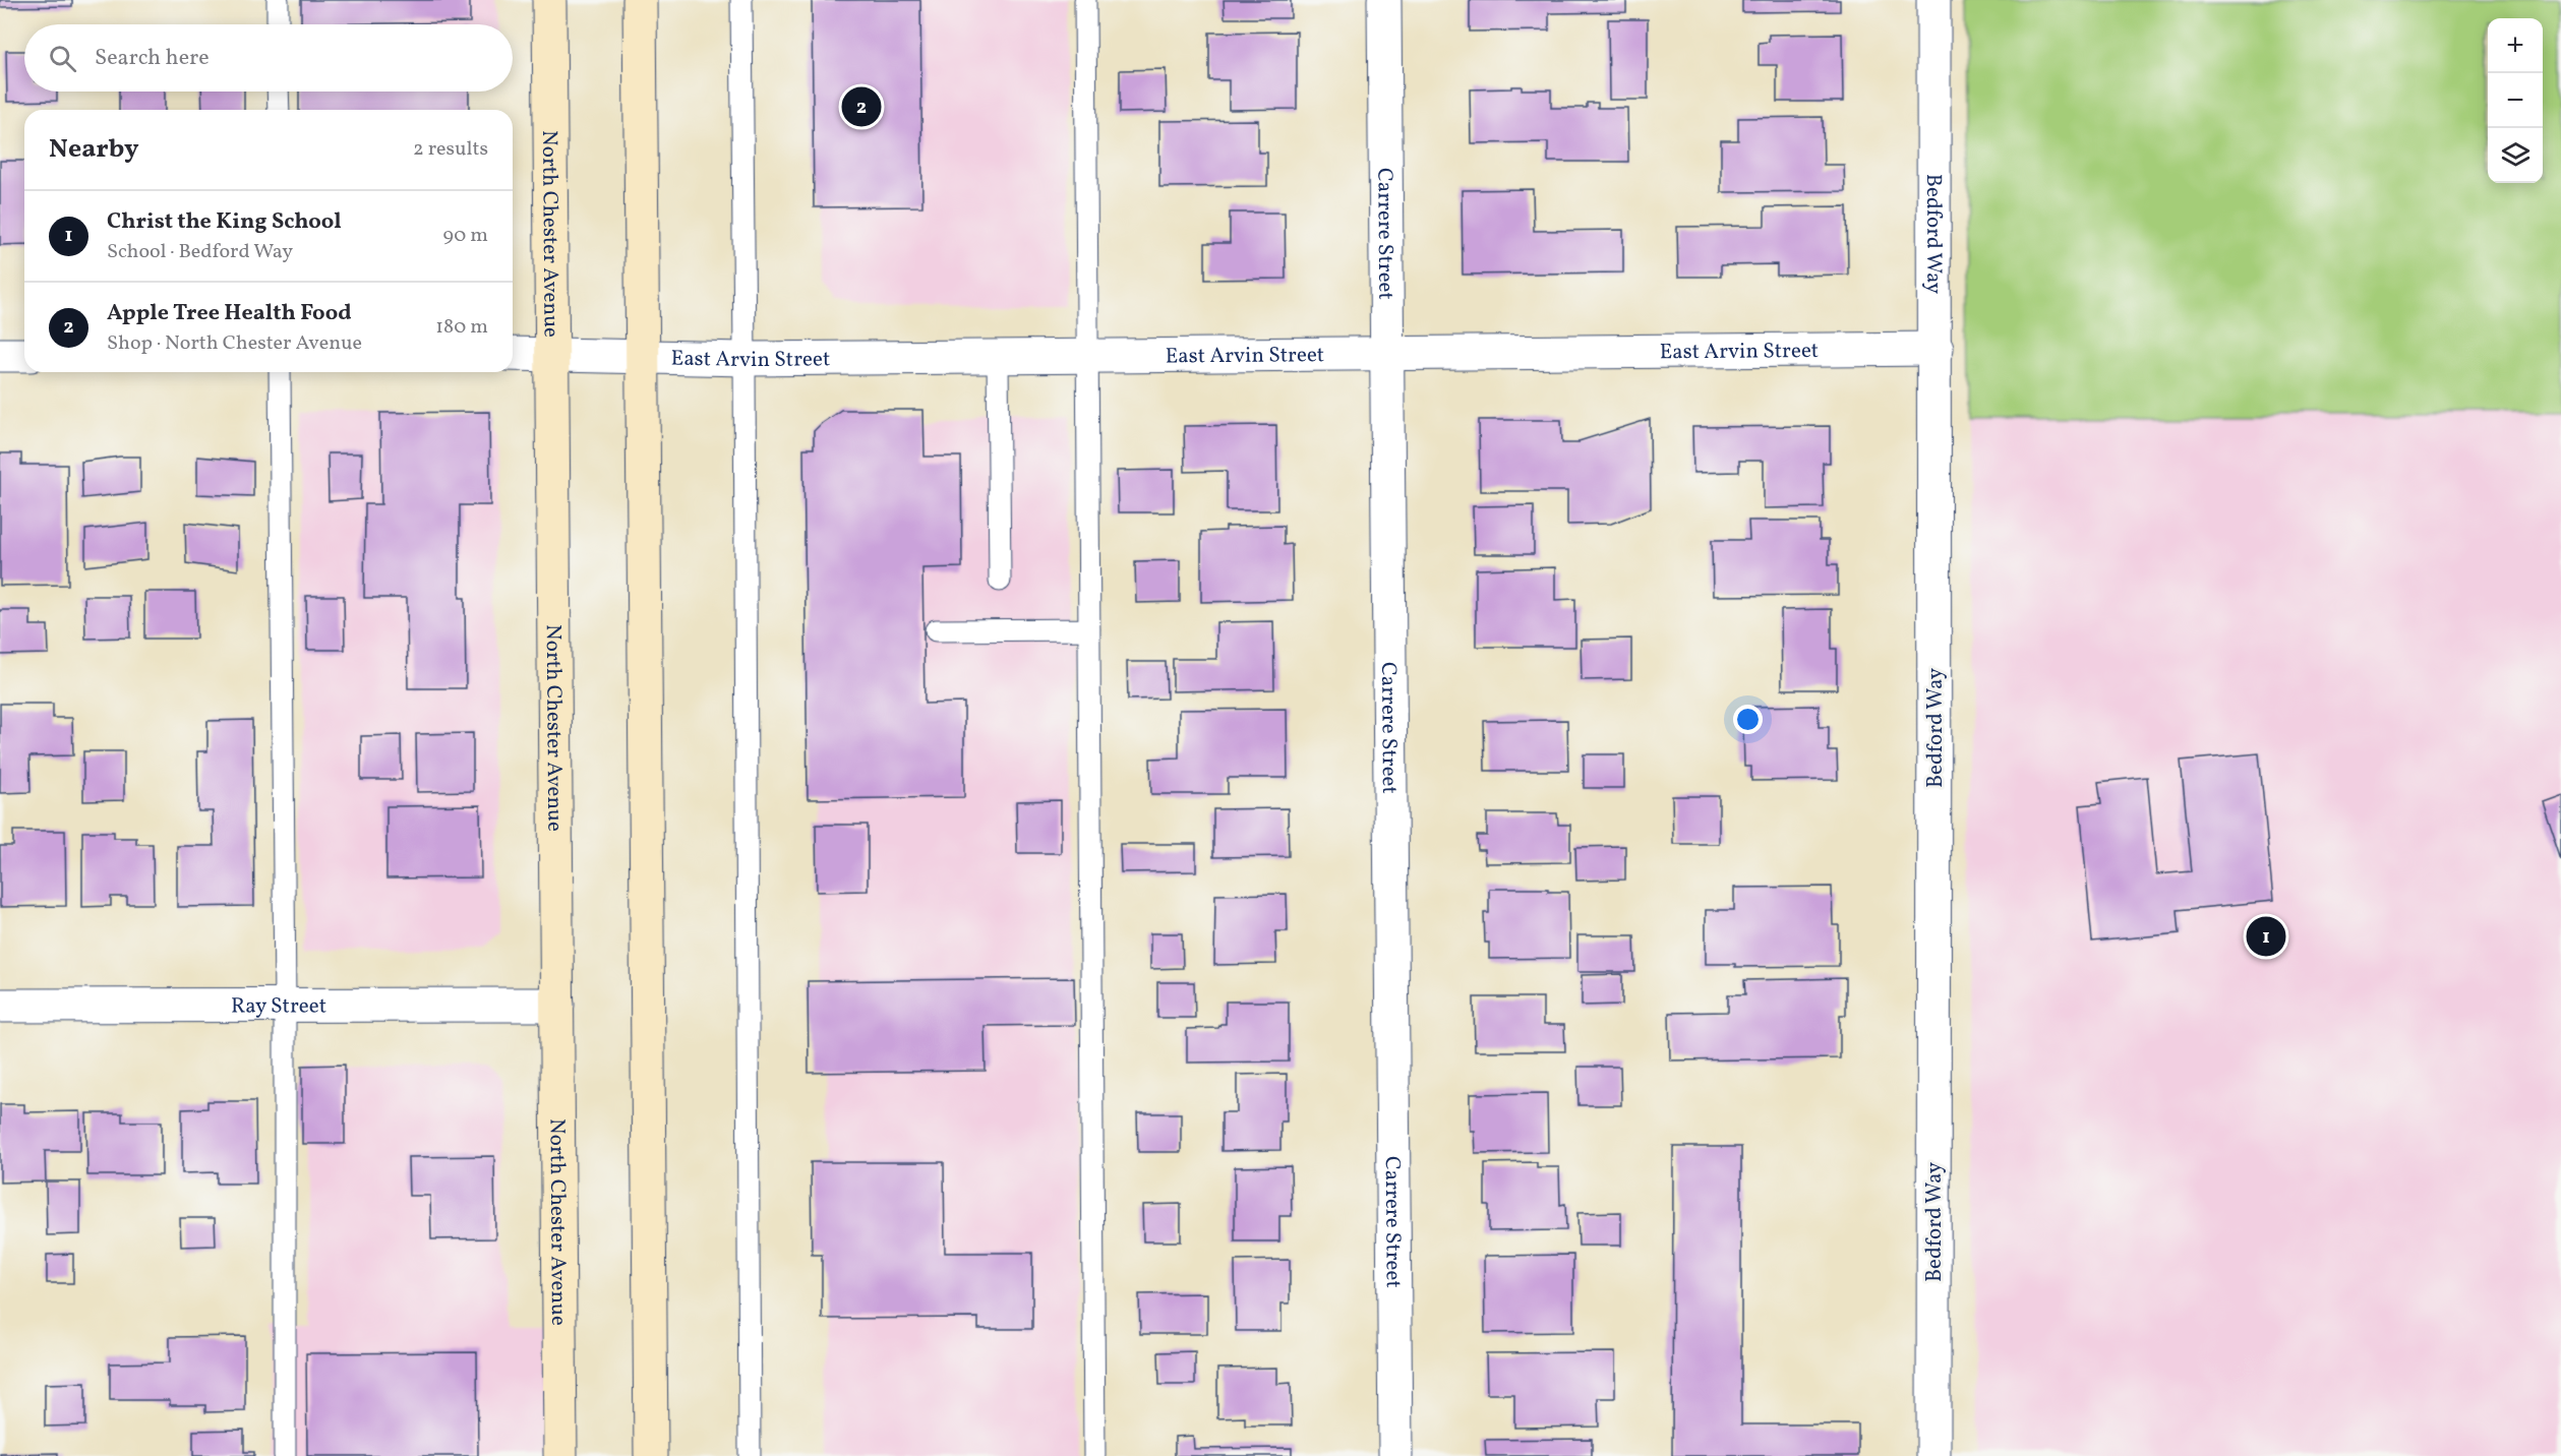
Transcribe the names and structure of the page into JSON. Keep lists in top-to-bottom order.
{
  "streets": {
    "main road": ["North Chester Avenue"],
    "street": [
      "Carrere Street",
      "Bedford Way",
      "East Arvin Street",
      "Ray Street"
    ]
  },
  "crossings": [
    ["North Chester Avenue", "East Arvin Street"],
    ["North Chester Avenue", "Ray Street"],
    ["Carrere Street", "East Arvin Street"],
    ["Bedford Way", "East Arvin Street"]
  ],
  "page": {
    "map_buttons": ["+", "−"],
    "search": "Search here",
    "pins": ["2", "1"],
    "heading": ["Nearby", "2 results"],
    "list": [
      {
        "mark": "1",
        "name": "Christ the King School",
        "note": "School · Bedford Way",
        "value": "90 m"
      },
      {
        "mark": "2",
        "name": "Apple Tree Health Food",
        "note": "Shop · North Chester Avenue",
        "value": "180 m"
      }
    ]
  }
}
